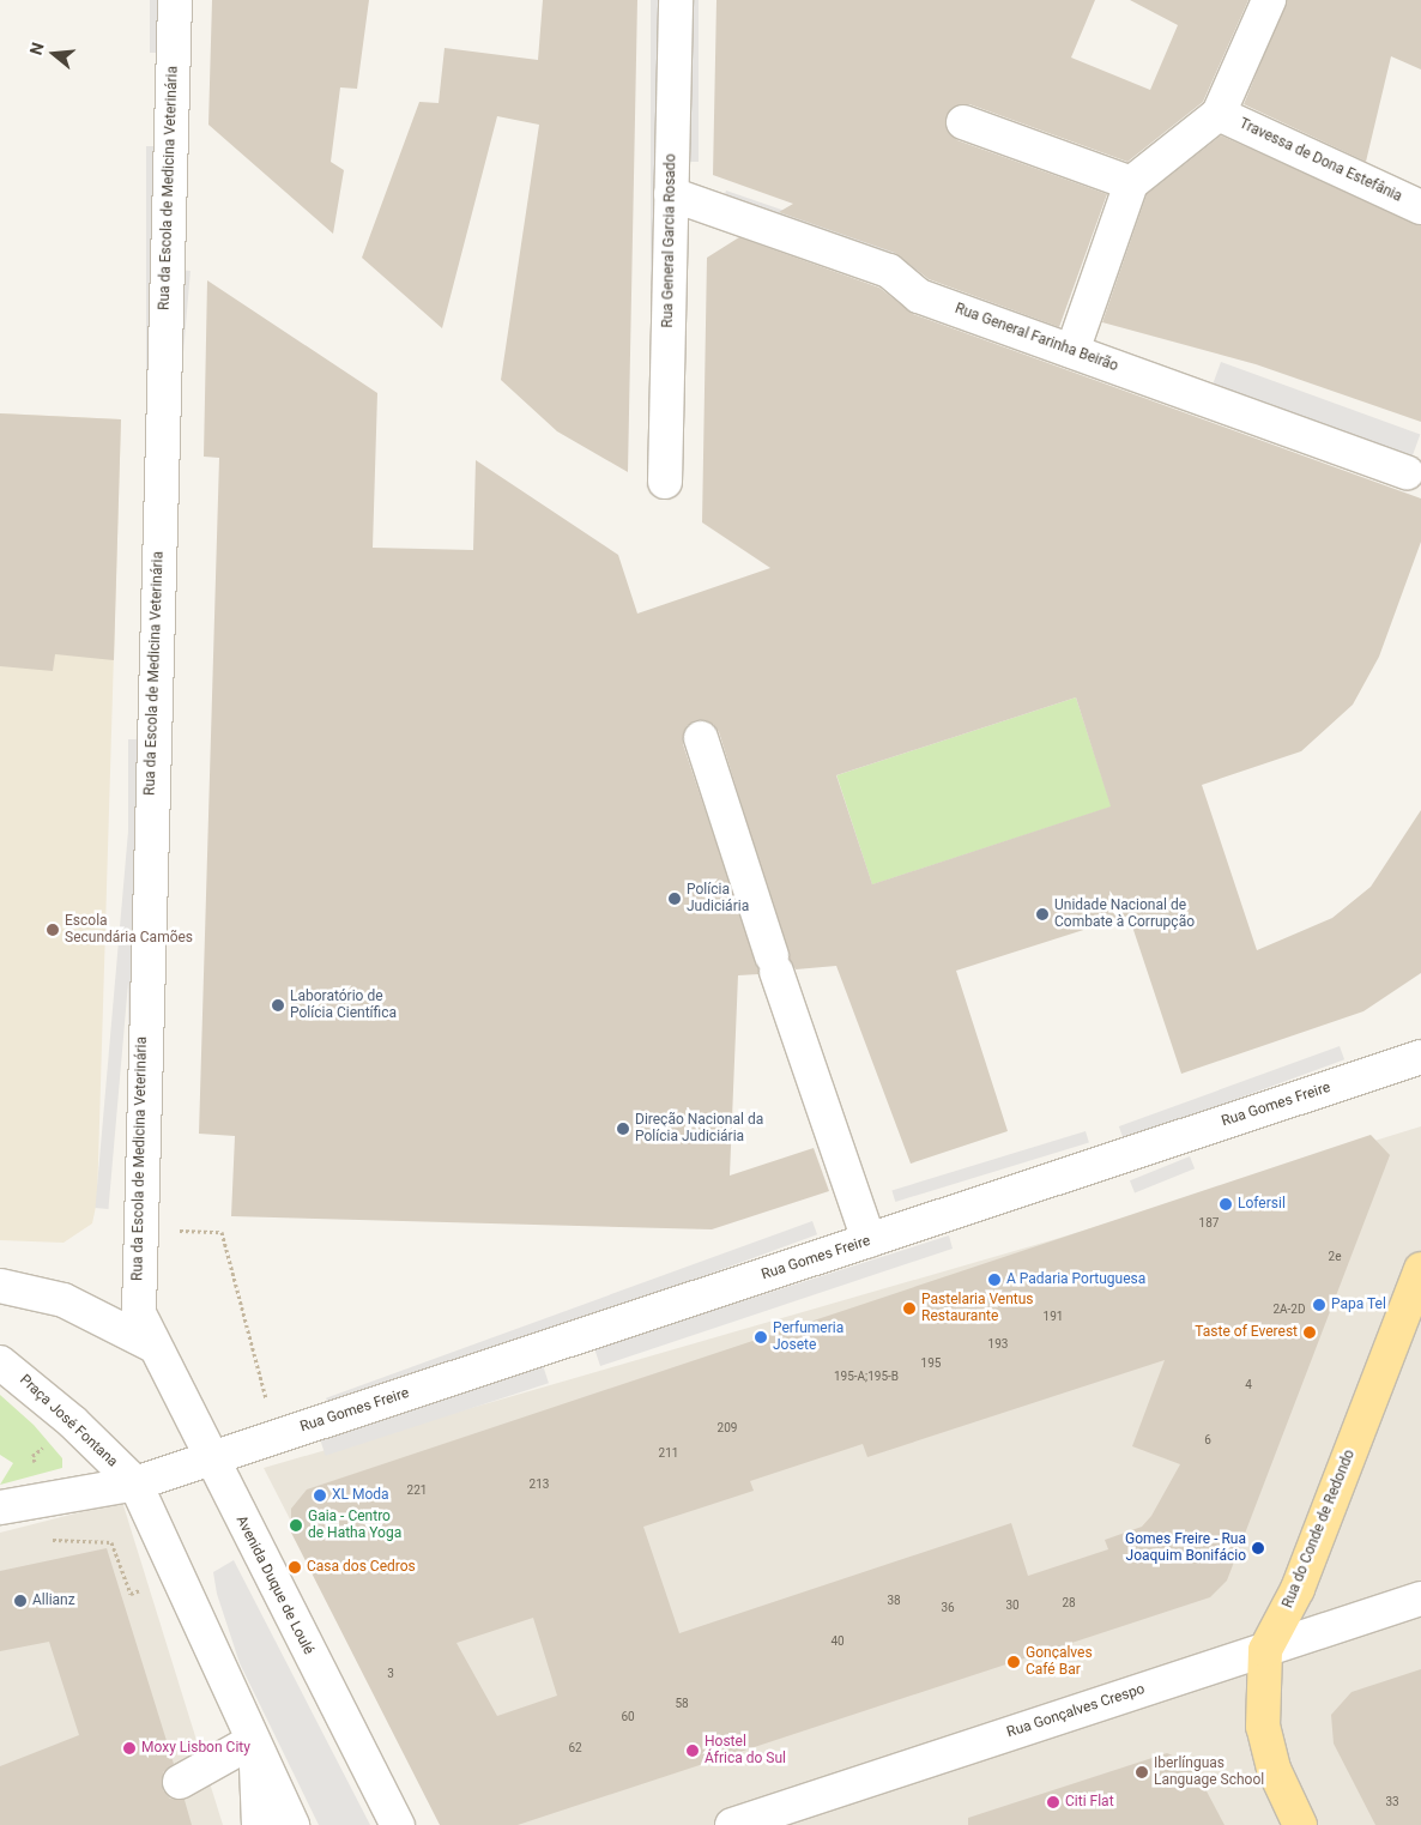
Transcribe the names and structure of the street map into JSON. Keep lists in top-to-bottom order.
{
  "streets": {
    "main road": ["Rua do Conde de Redondo"],
    "street": [
      "Travessa de Dona Estefânia",
      "Rua da Escola de Medicina Veterinária",
      "Rua General Garcia Rosado",
      "Rua General Farinha Beirão",
      "Rua Gomes Freire",
      "Praça José Fontana",
      "Avenida Duque de Loulé",
      "Rua Gonçalves Crespo"
    ]
  },
  "crossings": [
    ["Rua da Escola de Medicina Veterinária", "Avenida Duque de Loulé"],
    ["Rua General Garcia Rosado", "Rua General Farinha Beirão"],
    ["Rua Gomes Freire", "Praça José Fontana"],
    ["Rua Gomes Freire", "Avenida Duque de Loulé"],
    ["Praça José Fontana", "Avenida Duque de Loulé"],
    ["Rua do Conde de Redondo", "Rua Gonçalves Crespo"]
  ],
  "places": [
    "Polícia Judiciária",
    "Unidade Nacional de Combate à Corrupção",
    "Escola Secundária Camões",
    "Laboratório de Polícia Científica",
    "Direção Nacional da Polícia Judiciária",
    "Lofersil",
    "A Padaria Portuguesa",
    "Papa Tel",
    "Pastelaria Ventus Restaurante",
    "Taste of Everest",
    "Perfumeria Josete",
    "XL Moda",
    "Gaia - Centro de Hatha Yoga",
    "Gomes Freire - Rua Joaquim Bonifácio",
    "Casa dos Cedros",
    "Allianz",
    "Gonçalves Café Bar",
    "Moxy Lisbon City",
    "Hostel África do Sul",
    "Iberlínguas Language School",
    "Citi Flat"
  ],
  "house_numbers": [
    "187",
    "2e",
    "2A-2D",
    "191",
    "193",
    "195",
    "195-A;195-B",
    "4",
    "209",
    "6",
    "211",
    "213",
    "221",
    "38",
    "28",
    "30",
    "36",
    "40",
    "3",
    "58",
    "60",
    "62",
    "33"
  ],
  "north": "left"
}
